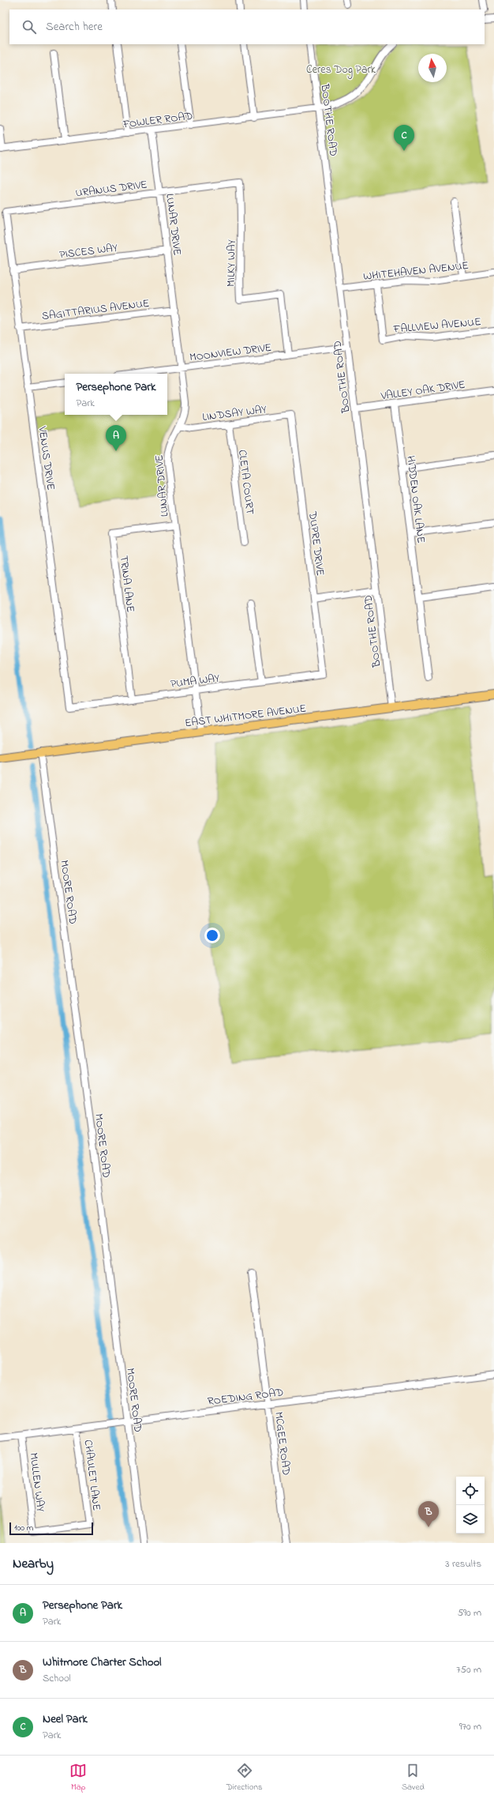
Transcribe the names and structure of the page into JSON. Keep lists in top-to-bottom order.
{
  "streets": {
    "main road": ["EAST WHITMORE AVENUE"],
    "street": [
      "FOWLER ROAD",
      "BOOTHE ROAD",
      "URANUS DRIVE",
      "LUNAR DRIVE",
      "PISCES WAY",
      "MILKY WAY",
      "WHITEHAVEN AVENUE",
      "SAGITTARIUS AVENUE",
      "FALLVIEW AVENUE",
      "MOONVIEW DRIVE",
      "VALLEY OAK DRIVE",
      "LINDSAY WAY",
      "VENUS DRIVE",
      "CLETA COURT",
      "HIDDEN OAK LANE",
      "DUPRE DRIVE",
      "TRINA LANE",
      "PUMA WAY",
      "MOORE ROAD",
      "ROEDING ROAD",
      "MCGEE ROAD",
      "CHAULET LANE",
      "MULLEN WAY"
    ]
  },
  "crossings": [
    ["FOWLER ROAD", "BOOTHE ROAD"],
    ["FOWLER ROAD", "LUNAR DRIVE"],
    ["BOOTHE ROAD", "WHITEHAVEN AVENUE"],
    ["BOOTHE ROAD", "MOONVIEW DRIVE"],
    ["BOOTHE ROAD", "VALLEY OAK DRIVE"],
    ["BOOTHE ROAD", "EAST WHITMORE AVENUE"],
    ["URANUS DRIVE", "LUNAR DRIVE"],
    ["URANUS DRIVE", "MILKY WAY"],
    ["URANUS DRIVE", "VENUS DRIVE"],
    ["LUNAR DRIVE", "PISCES WAY"],
    ["LUNAR DRIVE", "SAGITTARIUS AVENUE"],
    ["LUNAR DRIVE", "MOONVIEW DRIVE"],
    ["LUNAR DRIVE", "LINDSAY WAY"],
    ["LUNAR DRIVE", "TRINA LANE"],
    ["LUNAR DRIVE", "PUMA WAY"],
    ["LUNAR DRIVE", "EAST WHITMORE AVENUE"],
    ["PISCES WAY", "VENUS DRIVE"],
    ["MILKY WAY", "MOONVIEW DRIVE"],
    ["WHITEHAVEN AVENUE", "FALLVIEW AVENUE"],
    ["SAGITTARIUS AVENUE", "VENUS DRIVE"],
    ["VALLEY OAK DRIVE", "HIDDEN OAK LANE"],
    ["LINDSAY WAY", "CLETA COURT"],
    ["LINDSAY WAY", "DUPRE DRIVE"],
    ["VENUS DRIVE", "PUMA WAY"],
    ["DUPRE DRIVE", "PUMA WAY"],
    ["TRINA LANE", "PUMA WAY"],
    ["EAST WHITMORE AVENUE", "MOORE ROAD"],
    ["MOORE ROAD", "ROEDING ROAD"],
    ["ROEDING ROAD", "MCGEE ROAD"],
    ["ROEDING ROAD", "CHAULET LANE"],
    ["ROEDING ROAD", "MULLEN WAY"],
    ["CHAULET LANE", "MULLEN WAY"]
  ],
  "parks": ["Ceres Dog Park"],
  "scale_bar": "100 m",
  "north": "top",
  "page": {
    "search": "Search here",
    "pins": ["C", "A", "B"],
    "popup": ["Persephone Park", "Park"],
    "scale": "100 m",
    "heading": ["Nearby", "3 results"],
    "list": [
      {
        "mark": "A",
        "name": "Persephone Park",
        "note": "Park",
        "value": "590 m"
      },
      {
        "mark": "B",
        "name": "Whitmore Charter School",
        "note": "School",
        "value": "750 m"
      },
      {
        "mark": "C",
        "name": "Neel Park",
        "note": "Park",
        "value": "970 m"
      }
    ],
    "nav": ["Map", "Directions", "Saved"]
  }
}
